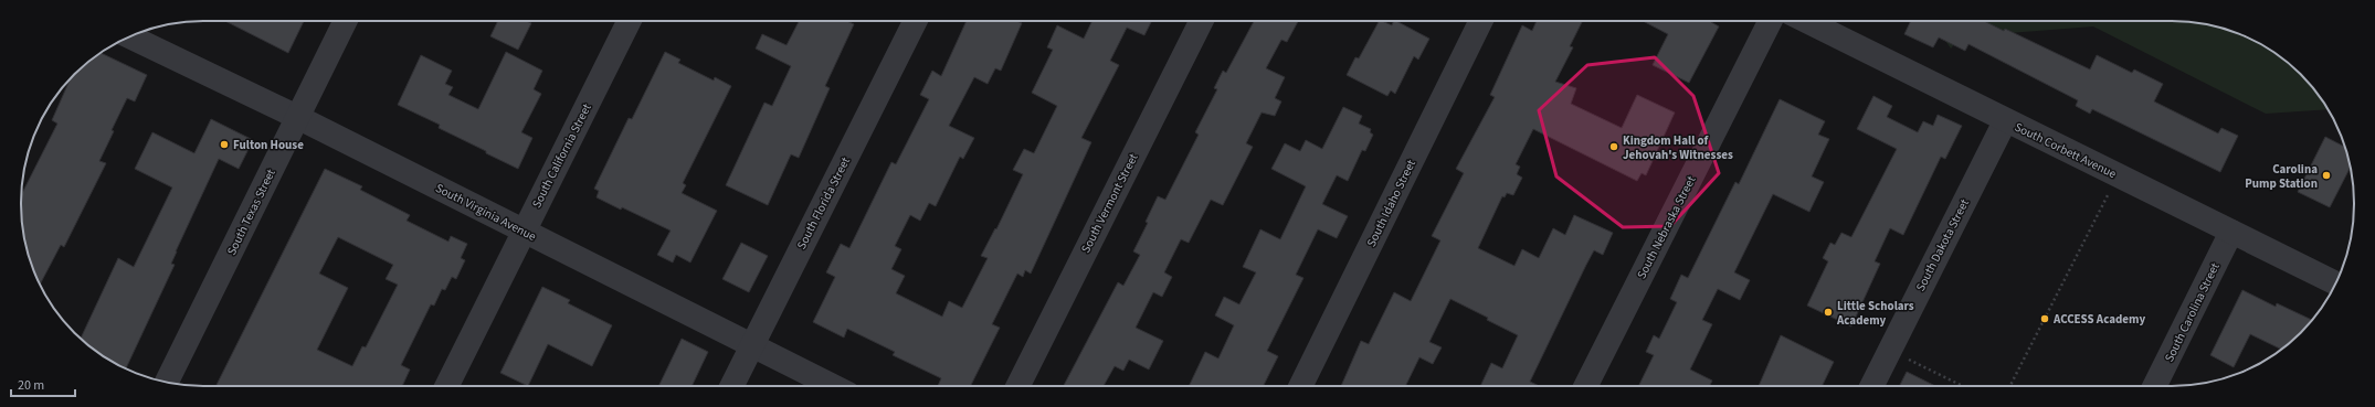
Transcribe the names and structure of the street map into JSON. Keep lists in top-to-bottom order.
{
  "streets": {
    "street": [
      "South Corbett Avenue",
      "South California Street",
      "South Florida Street",
      "South Vermont Street",
      "South Idaho Street",
      "South Texas Street",
      "South Virginia Avenue",
      "South Nebraska Street",
      "South Dakota Street",
      "South Carolina Street"
    ]
  },
  "crossings": [
    ["South Corbett Avenue", "South Dakota Street"],
    ["South Corbett Avenue", "South Carolina Street"],
    ["South California Street", "South Virginia Avenue"],
    ["South Florida Street", "South Virginia Avenue"],
    ["South Texas Street", "South Virginia Avenue"]
  ],
  "places": [
    "Fulton House",
    "Kingdom Hall of Jehovah's Witnesses",
    "Carolina Pump Station",
    "Little Scholars Academy",
    "ACCESS Academy"
  ],
  "scale_bar": "20 m"
}
